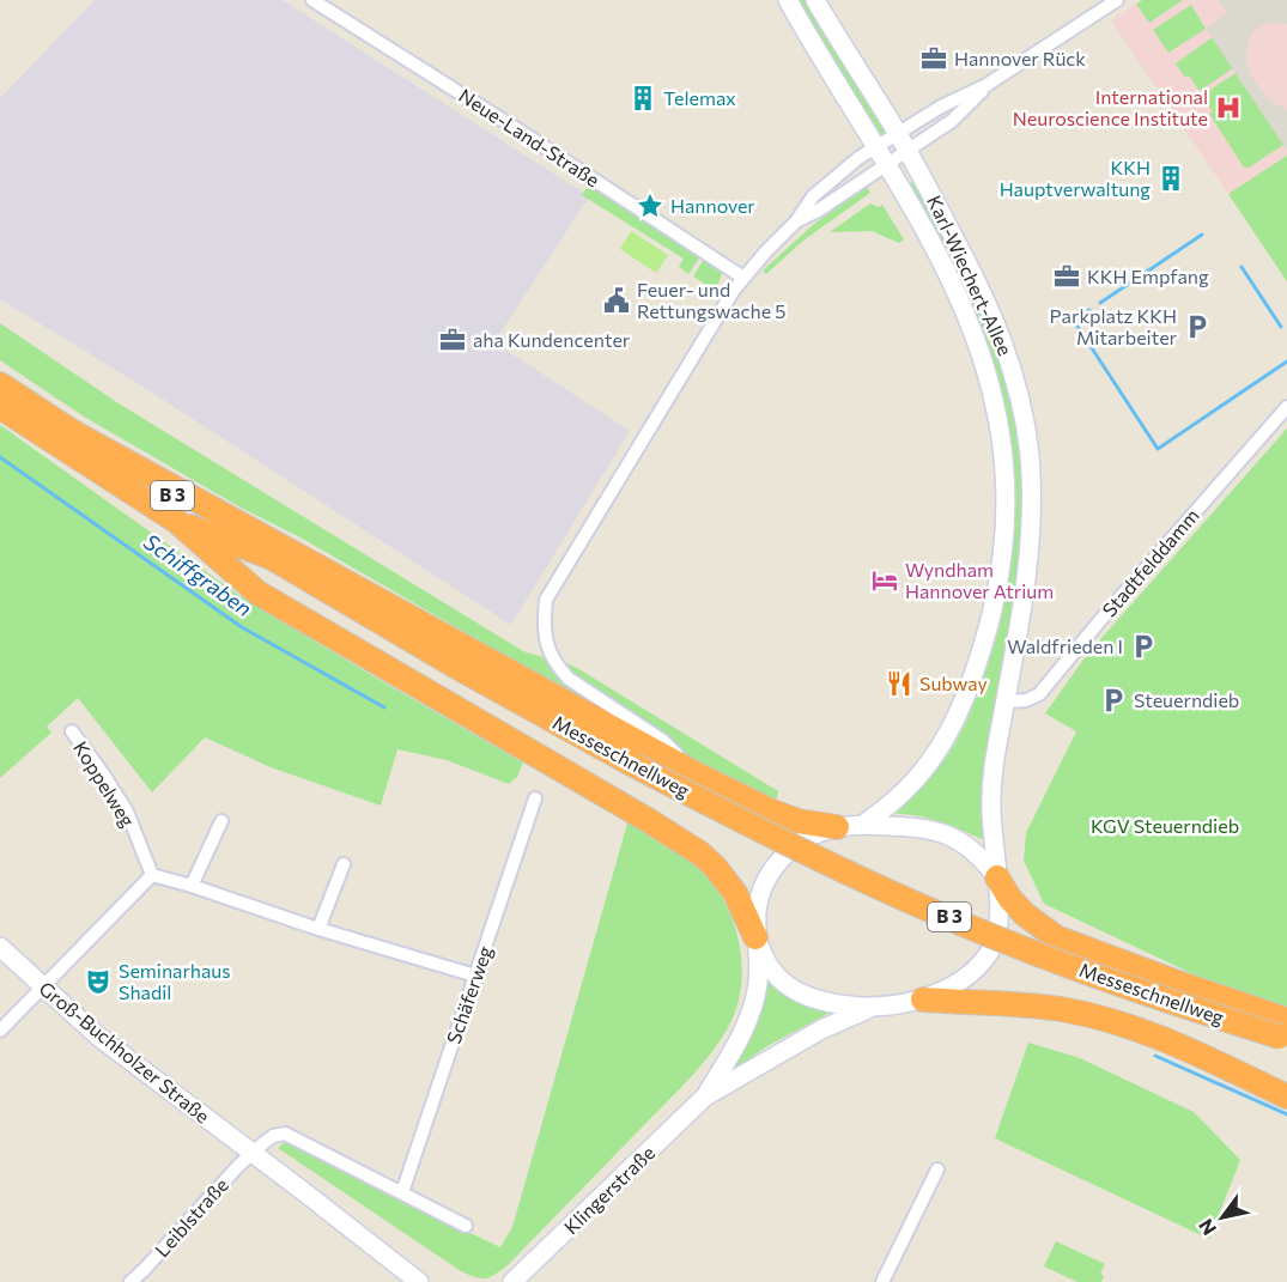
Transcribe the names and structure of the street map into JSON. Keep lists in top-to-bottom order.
{
  "streets": {
    "highway": ["B 3", "Messeschnellweg"],
    "main road": ["Karl-Wiechert-Allee", "Groß-Buchholzer Straße", "Klingerstraße"],
    "street": [
      "Neue-Land-Straße",
      "Stadtfelddamm",
      "Koppelweg",
      "Schäferweg",
      "Leiblstraße"
    ]
  },
  "crossings": [
    ["Karl-Wiechert-Allee", "Stadtfelddamm"],
    ["Karl-Wiechert-Allee", "Klingerstraße"],
    ["Groß-Buchholzer Straße", "Leiblstraße"]
  ],
  "water": ["Schiffgraben"],
  "parks": ["KGV Steuerndieb"],
  "places": {
    "office": ["Hannover Rück", "KKH Empfang", "aha Kundencenter"],
    "building": ["Telemax", "KKH Hauptverwaltung"],
    "hospital": ["International Neuroscience Institute"],
    "place": ["Hannover"],
    "public building": ["Feuer- und Rettungswache 5"],
    "parking": ["Parkplatz KKH Mitarbeiter", "Waldfrieden I", "Steuerndieb"],
    "hotel": ["Wyndham Hannover Atrium"],
    "restaurant": ["Subway"],
    "theatre": ["Seminarhaus Shadil"]
  },
  "north": "bottom left"
}
